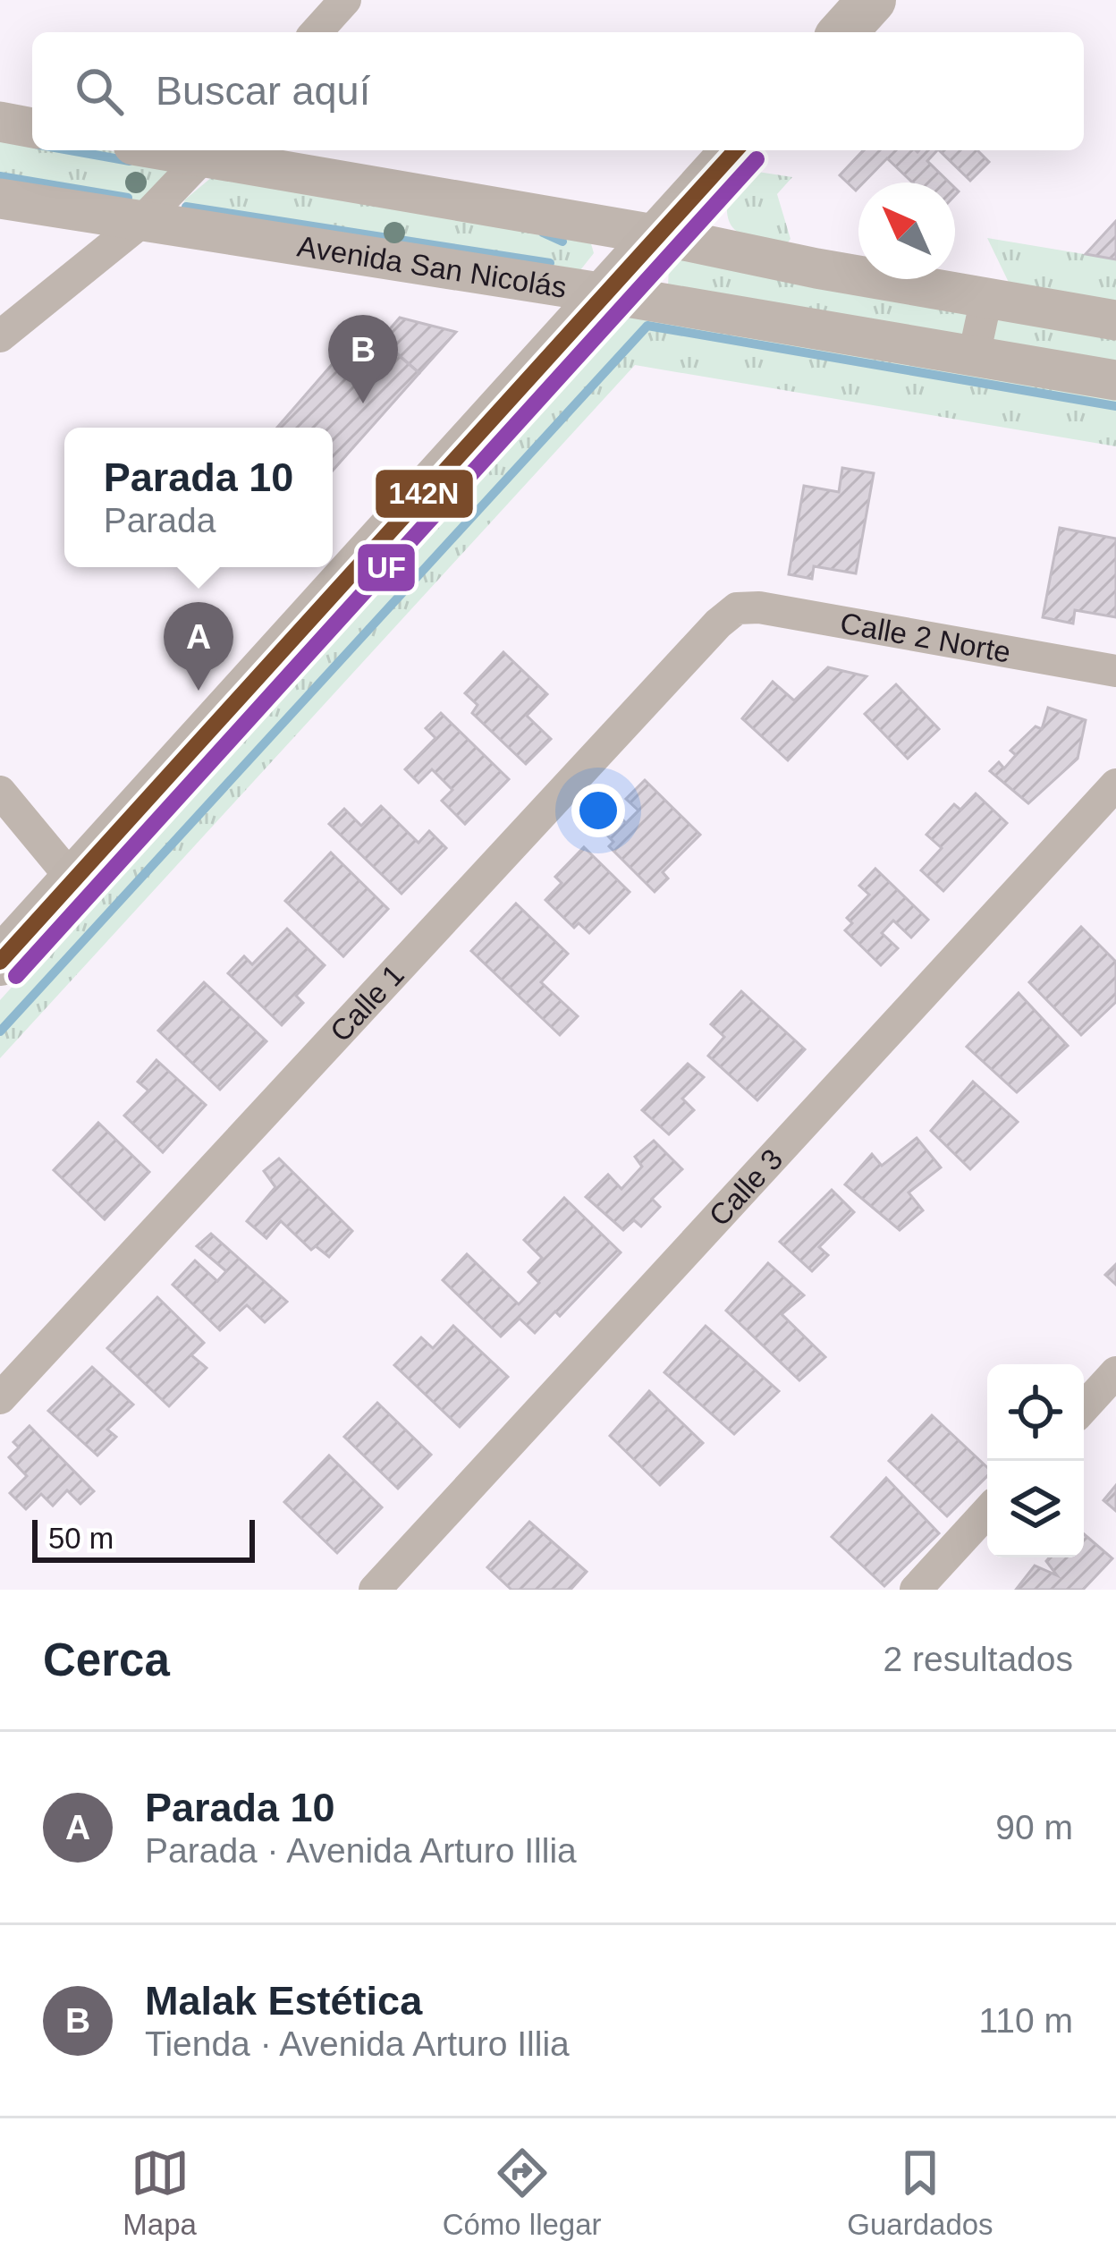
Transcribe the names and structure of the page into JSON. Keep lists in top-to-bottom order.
{
  "streets": {
    "street": [
      "Avenida San Nicolás",
      "Calle 2 Norte",
      "Calle 1",
      "Calle 3"
    ]
  },
  "crossings": [
    ["Calle 2 Norte", "Calle 1"]
  ],
  "lines": ["transit line 142N", "transit line UF"],
  "scale_bar": "50 m",
  "north": "top left",
  "page": {
    "search": "Buscar aquí",
    "pins": ["B", "A"],
    "popup": ["Parada 10", "Parada"],
    "scale": "50 m",
    "heading": ["Cerca", "2 resultados"],
    "list": [
      {
        "mark": "A",
        "name": "Parada 10",
        "note": "Parada · Avenida Arturo Illia",
        "value": "90 m"
      },
      {
        "mark": "B",
        "name": "Malak Estética",
        "note": "Tienda · Avenida Arturo Illia",
        "value": "110 m"
      }
    ],
    "nav": ["Mapa", "Cómo llegar", "Guardados"]
  }
}
